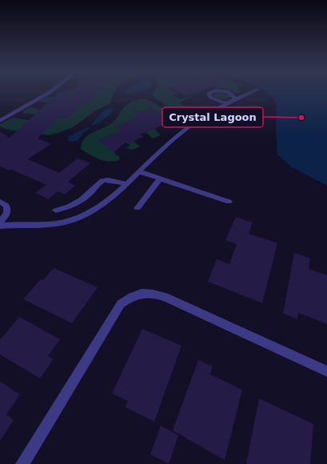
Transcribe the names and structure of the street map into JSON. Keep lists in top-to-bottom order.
{
  "places": ["Crystal Lagoon"]
}
